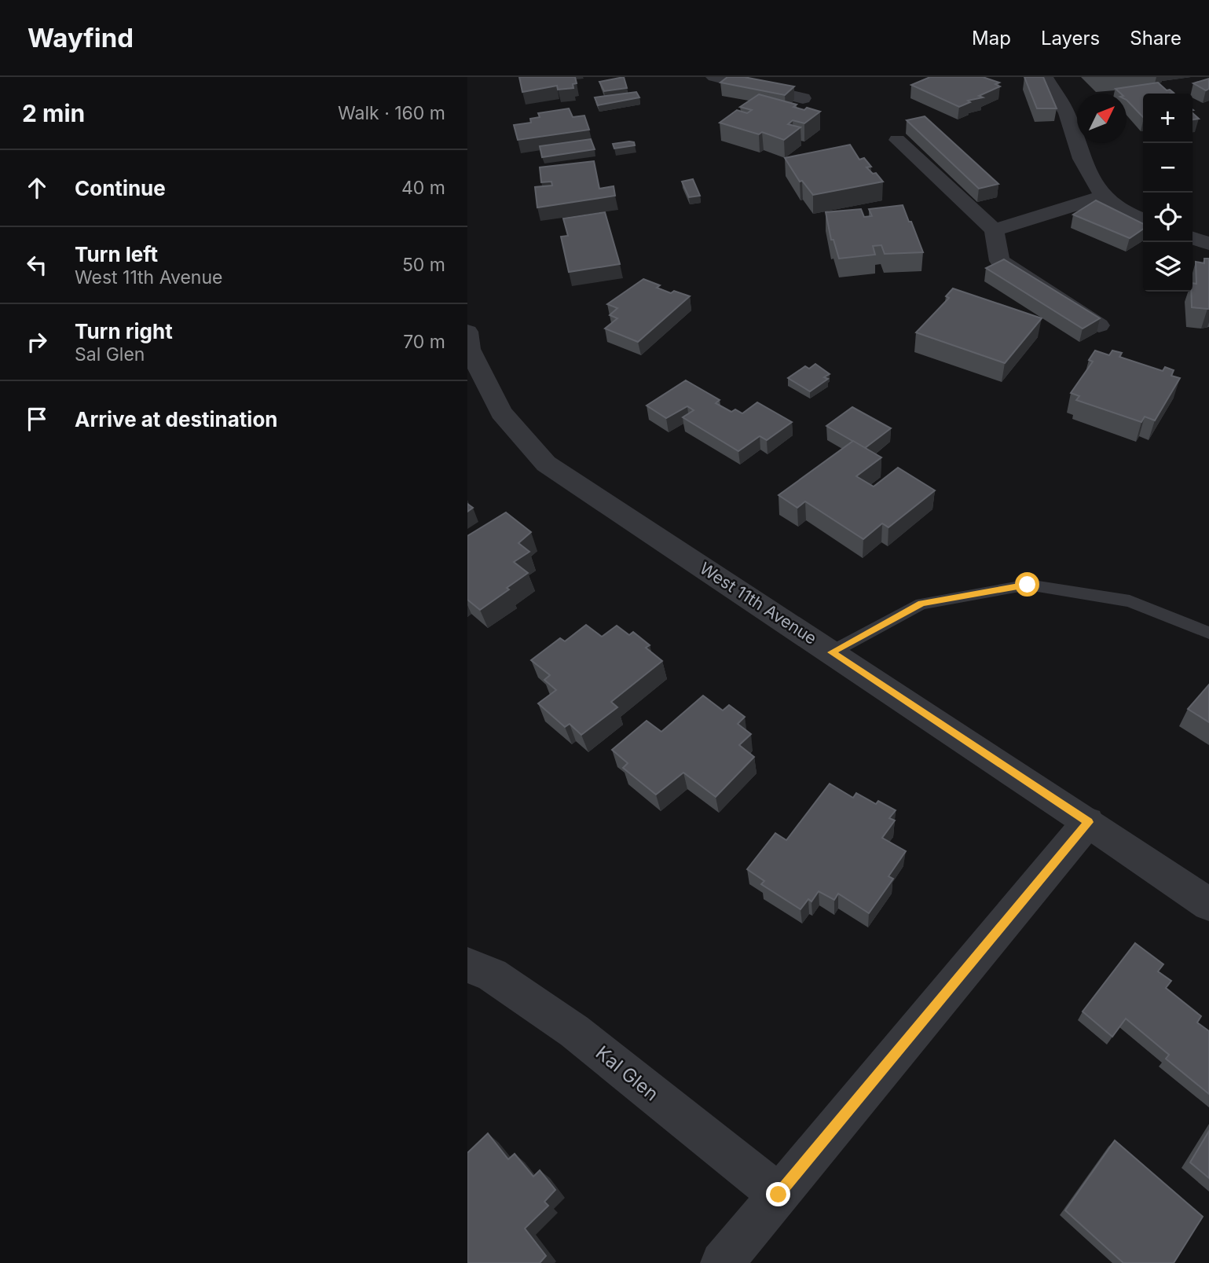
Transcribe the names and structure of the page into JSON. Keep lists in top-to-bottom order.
{
  "streets": {
    "street": ["West 11th Avenue", "Kal Glen"]
  },
  "north": "top right",
  "page": {
    "header": "Wayfind",
    "nav": ["Map", "Layers", "Share"],
    "heading": ["2 min", "Walk · 160 m"],
    "map_buttons": ["+", "−"],
    "list": [
      ["Continue", "40 m"],
      ["Turn left", "West 11th Avenue", "50 m"],
      ["Turn right", "Sal Glen", "70 m"],
      "Arrive at destination"
    ]
  }
}
